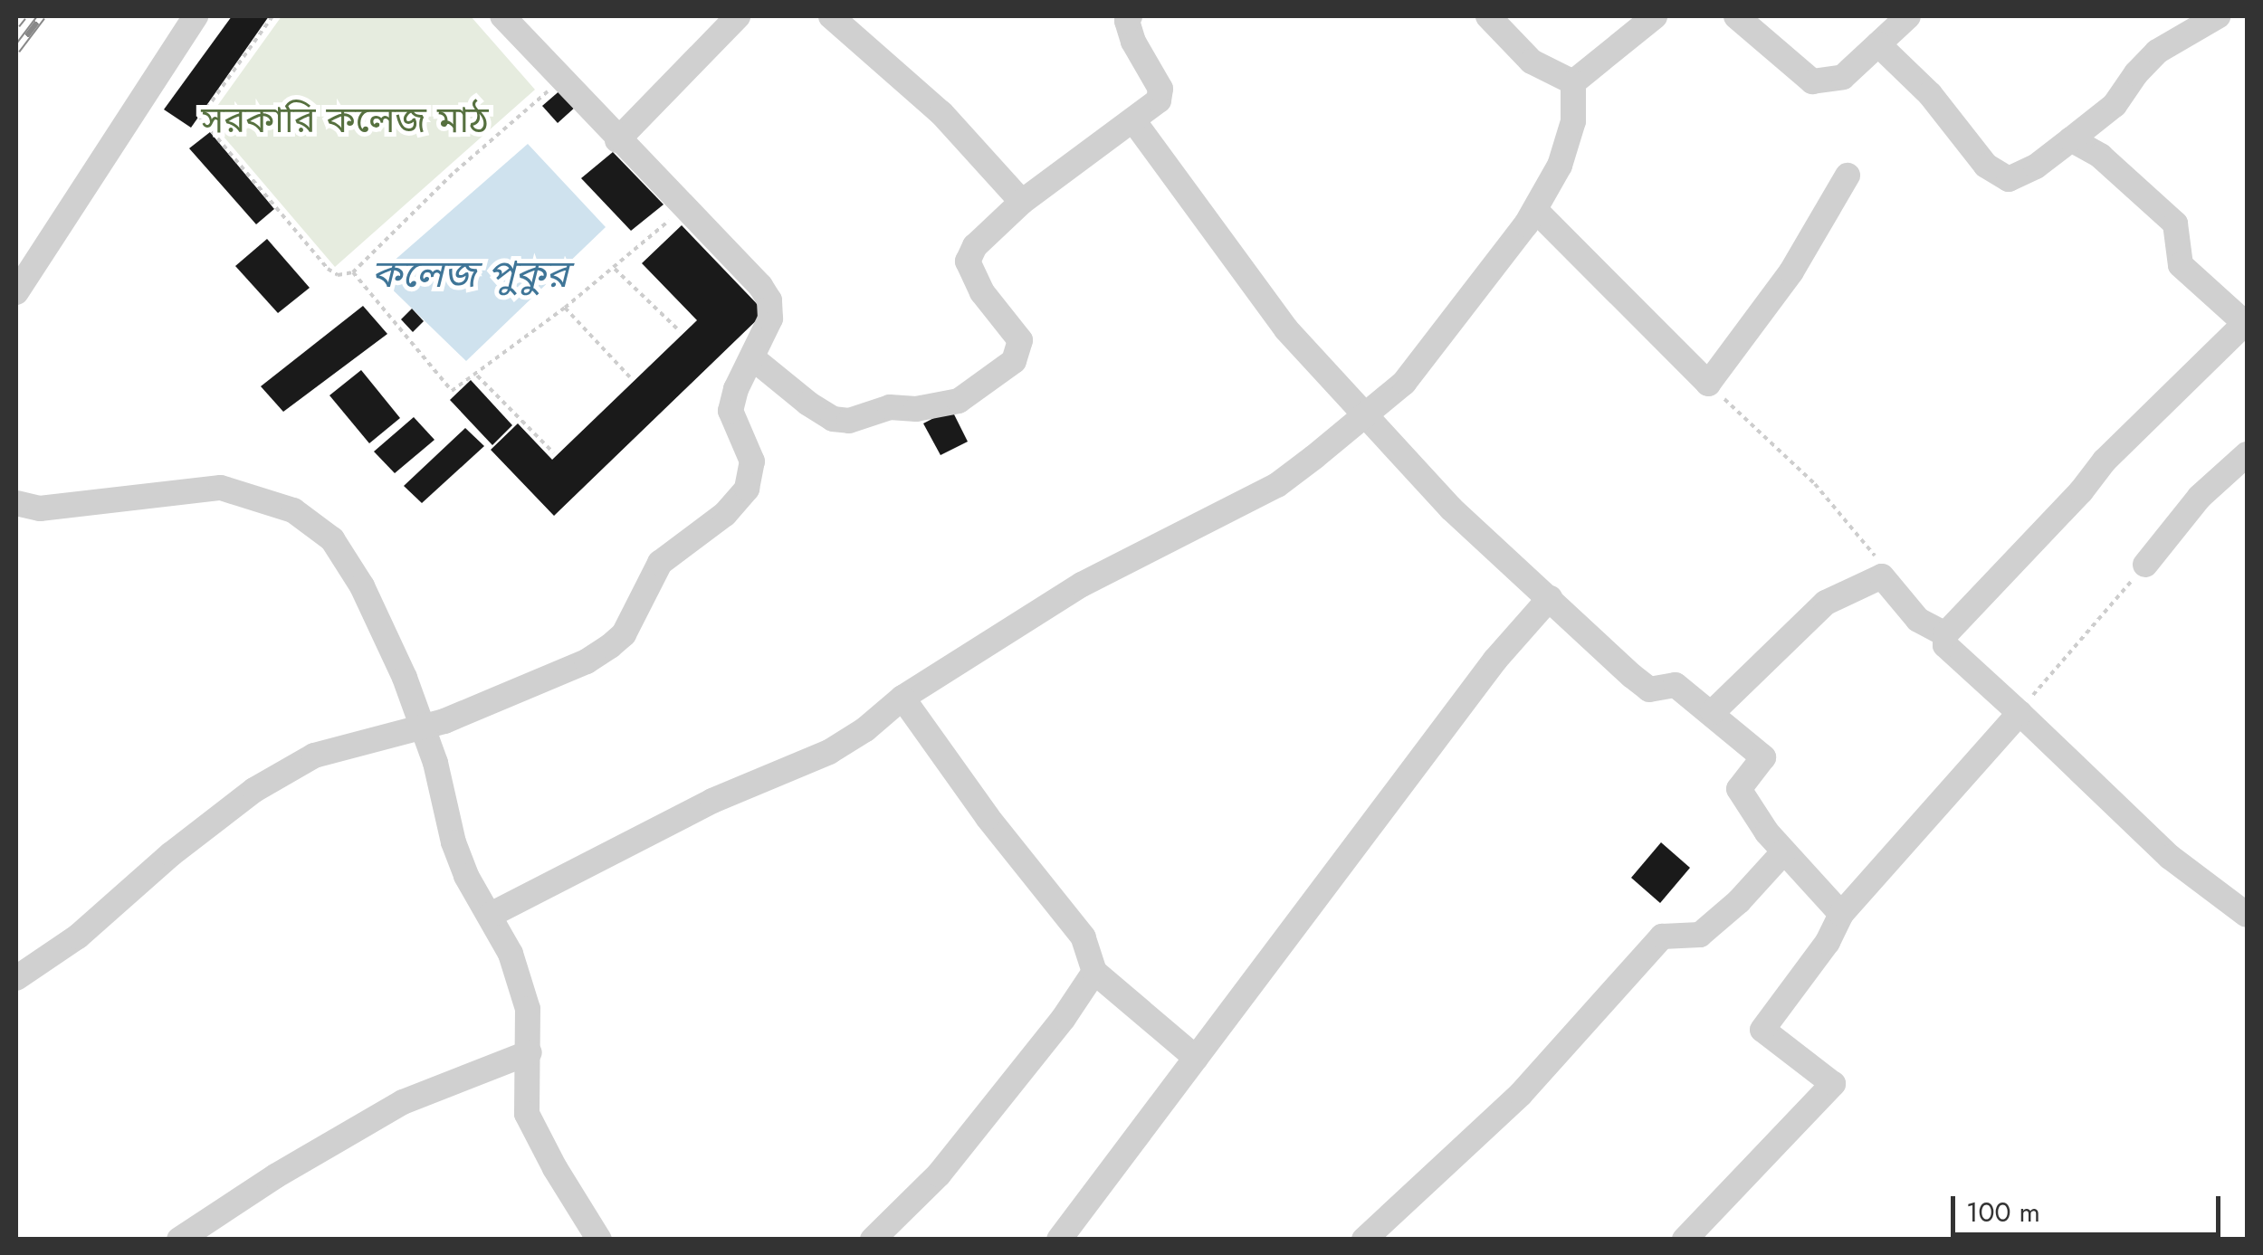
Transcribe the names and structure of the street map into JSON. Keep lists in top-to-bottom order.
{
  "water": ["কলেজ পুকুর"],
  "parks": ["সরকারি কলেজ মাঠ"],
  "scale_bar": "100 m"
}
